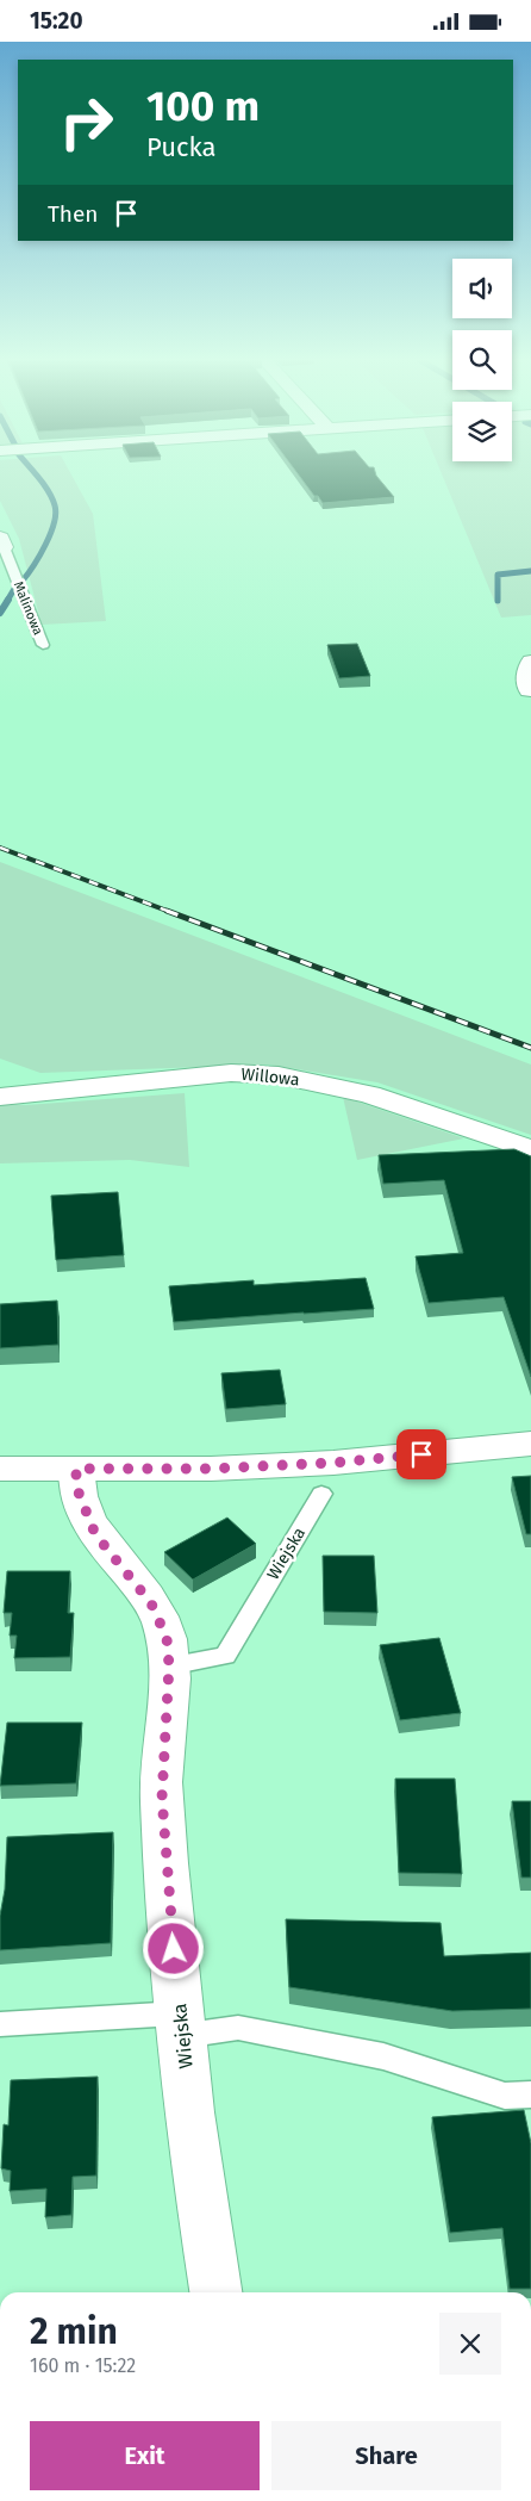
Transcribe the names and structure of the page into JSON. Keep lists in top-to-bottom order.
{
  "streets": {
    "street": ["Willowa", "Wiejska"],
    "lane": ["Malinowa"]
  },
  "page": {
    "status": "15:20",
    "turn": ["100 m", "Pucka"],
    "then": "Then",
    "heading": ["2 min", "160 m · 15:22"],
    "buttons": ["Exit", "Share"]
  }
}
